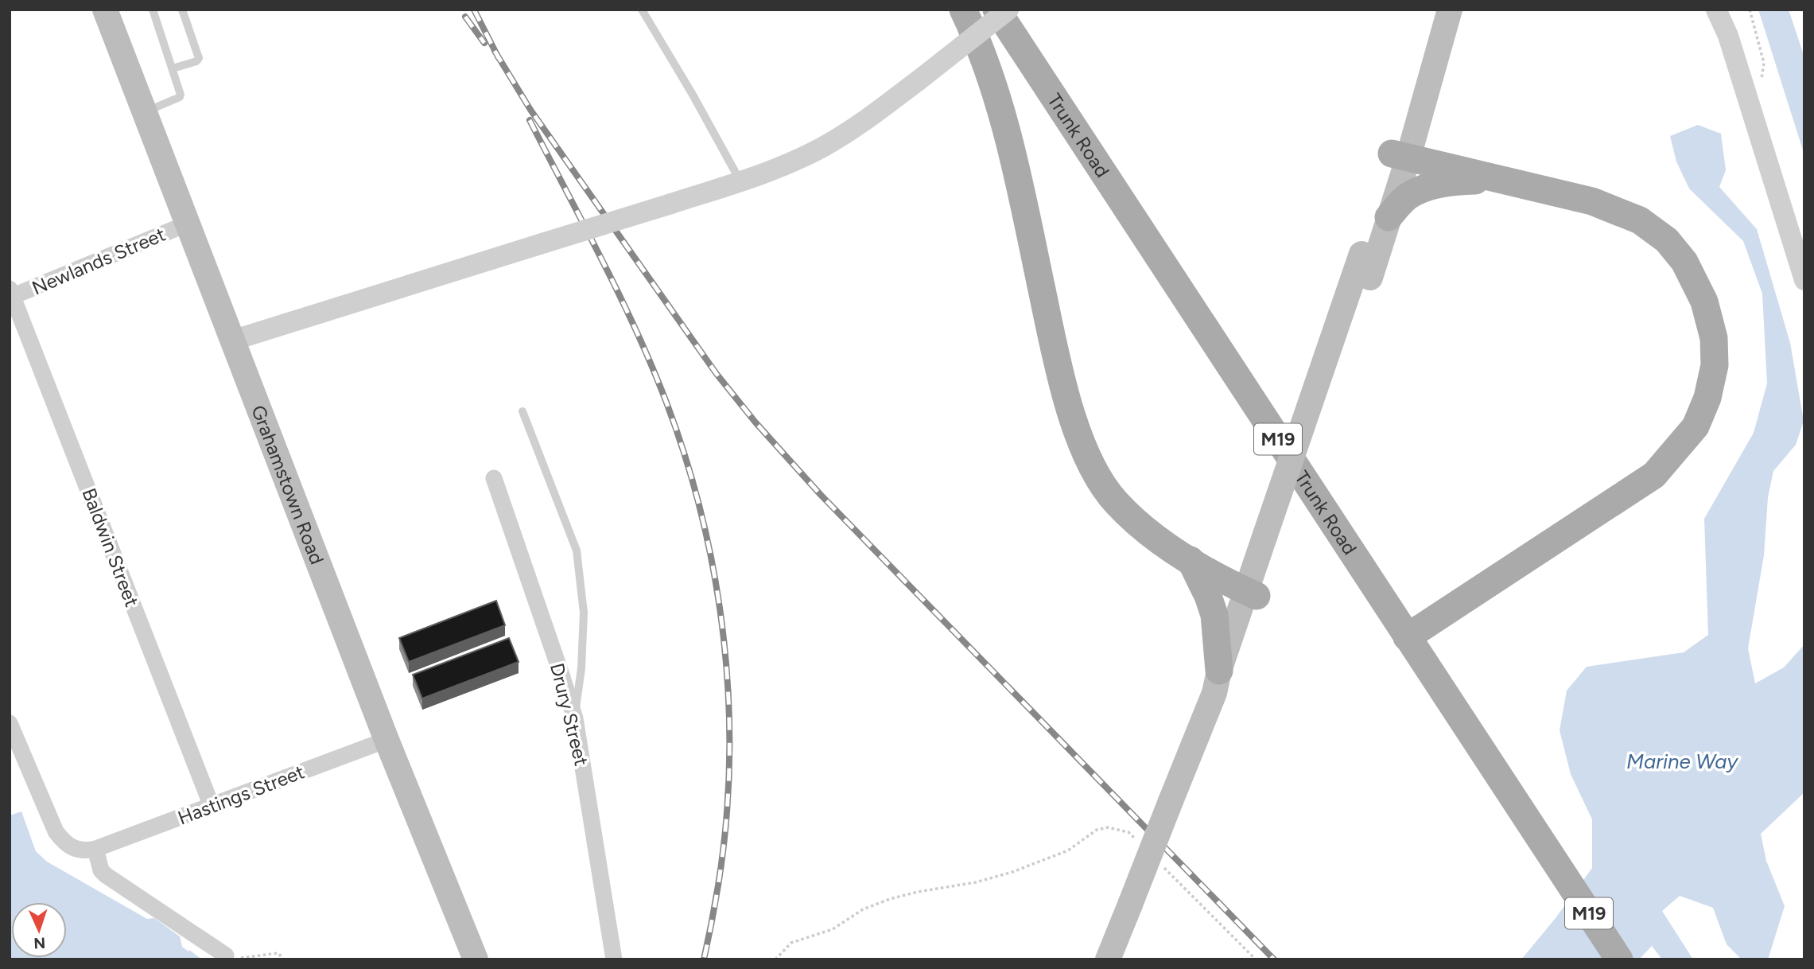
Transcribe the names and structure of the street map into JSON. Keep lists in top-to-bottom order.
{
  "streets": {
    "main road": ["Trunk Road", "M19", "Grahamstown Road"],
    "street": [
      "Newlands Street",
      "Baldwin Street",
      "Drury Street",
      "Hastings Street"
    ]
  },
  "crossings": [
    ["Newlands Street", "Grahamstown Road"],
    ["Newlands Street", "Baldwin Street"],
    ["Grahamstown Road", "Hastings Street"],
    ["Baldwin Street", "Hastings Street"]
  ],
  "water": ["Marine Way"],
  "north": "bottom"
}
